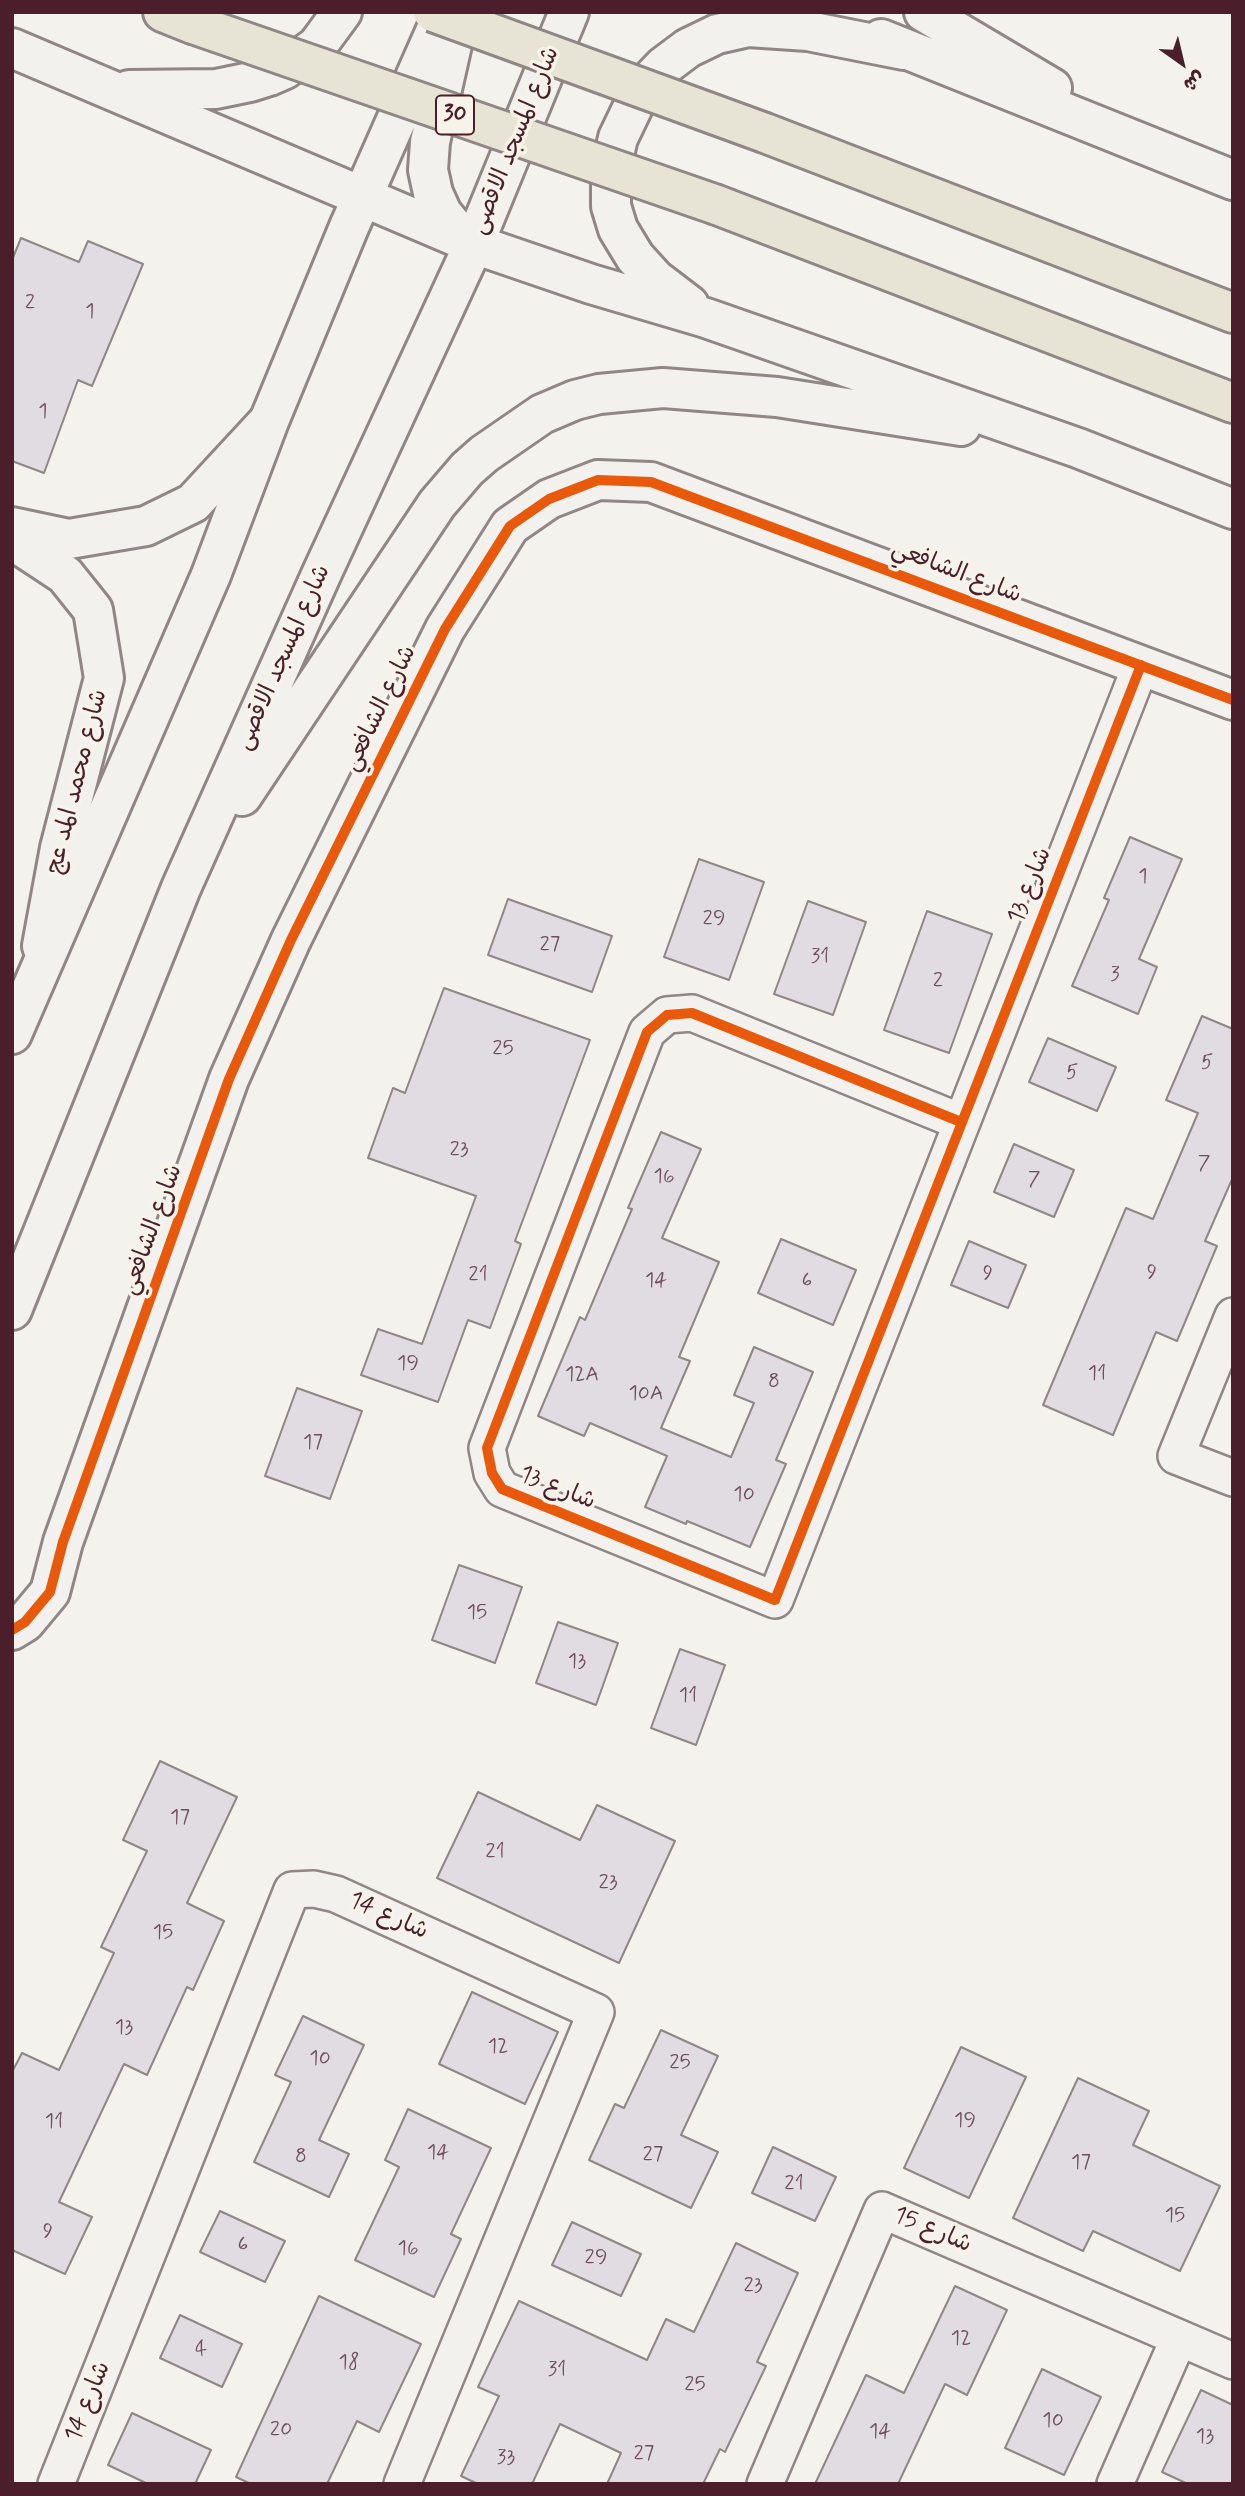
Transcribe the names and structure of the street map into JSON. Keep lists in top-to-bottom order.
{
  "streets": {
    "highway": ["30"],
    "main road": ["شارع المسجد الاقصى", "شارع الشافعي", "شارع محمد المد عج"],
    "street": ["شارع 13", "شارع 14", "شارع 15"]
  },
  "crossings": [
    ["شارع الشافعي", "شارع 13"]
  ],
  "house_numbers": [
    "2",
    "1",
    "1",
    "1",
    "29",
    "27",
    "31",
    "3",
    "2",
    "25",
    "5",
    "5",
    "23",
    "7",
    "16",
    "7",
    "9",
    "9",
    "21",
    "14",
    "6",
    "19",
    "11",
    "12A",
    "8",
    "10A",
    "17",
    "10",
    "15",
    "13",
    "11",
    "17",
    "21",
    "23",
    "15",
    "13",
    "12",
    "10",
    "25",
    "19",
    "11",
    "14",
    "27",
    "8",
    "17",
    "21",
    "15",
    "9",
    "6",
    "16",
    "29",
    "23",
    "12",
    "4",
    "18",
    "31",
    "25",
    "10",
    "20",
    "14",
    "13",
    "27",
    "33"
  ],
  "north": "bottom right"
}
